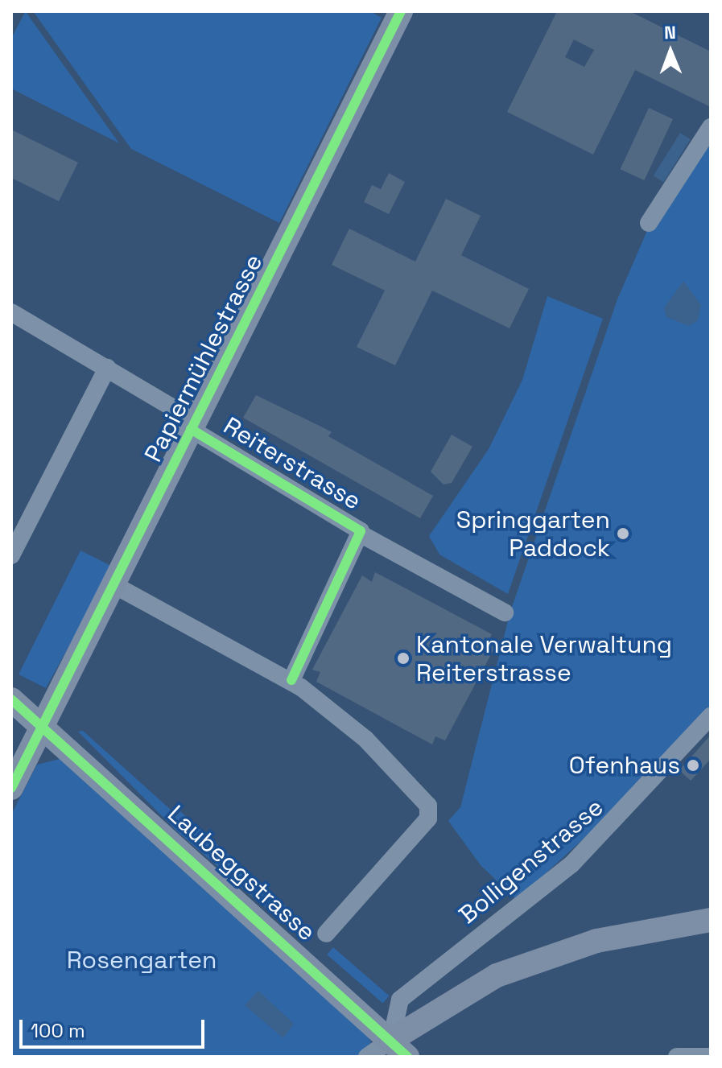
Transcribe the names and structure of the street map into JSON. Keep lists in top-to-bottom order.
{
  "streets": {
    "main road": ["Papiermühlestrasse", "Laubeggstrasse"],
    "street": ["Reiterstrasse", "Bolligenstrasse"]
  },
  "crossings": [
    ["Papiermühlestrasse", "Reiterstrasse"],
    ["Papiermühlestrasse", "Laubeggstrasse"],
    ["Bolligenstrasse", "Laubeggstrasse"]
  ],
  "parks": ["Rosengarten"],
  "places": ["Springgarten Paddock", "Kantonale Verwaltung Reiterstrasse", "Ofenhaus"],
  "scale_bar": "100 m",
  "north": "top"
}
